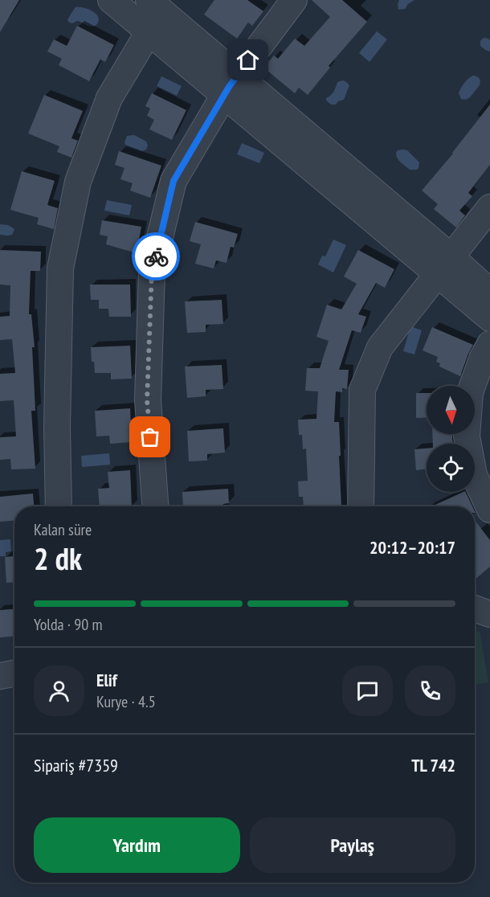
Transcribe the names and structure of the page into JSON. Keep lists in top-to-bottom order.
{
  "north": "bottom",
  "page": {
    "heading": ["2 dk", "Kalan süre", "20:12–20:17"],
    "panel": [
      "Elif",
      "Kurye · 4.5",
      "Sipariş #7359",
      "TL 742"
    ],
    "bar": "Yolda · 90 m",
    "buttons": ["Yardım", "Paylaş"]
  }
}
